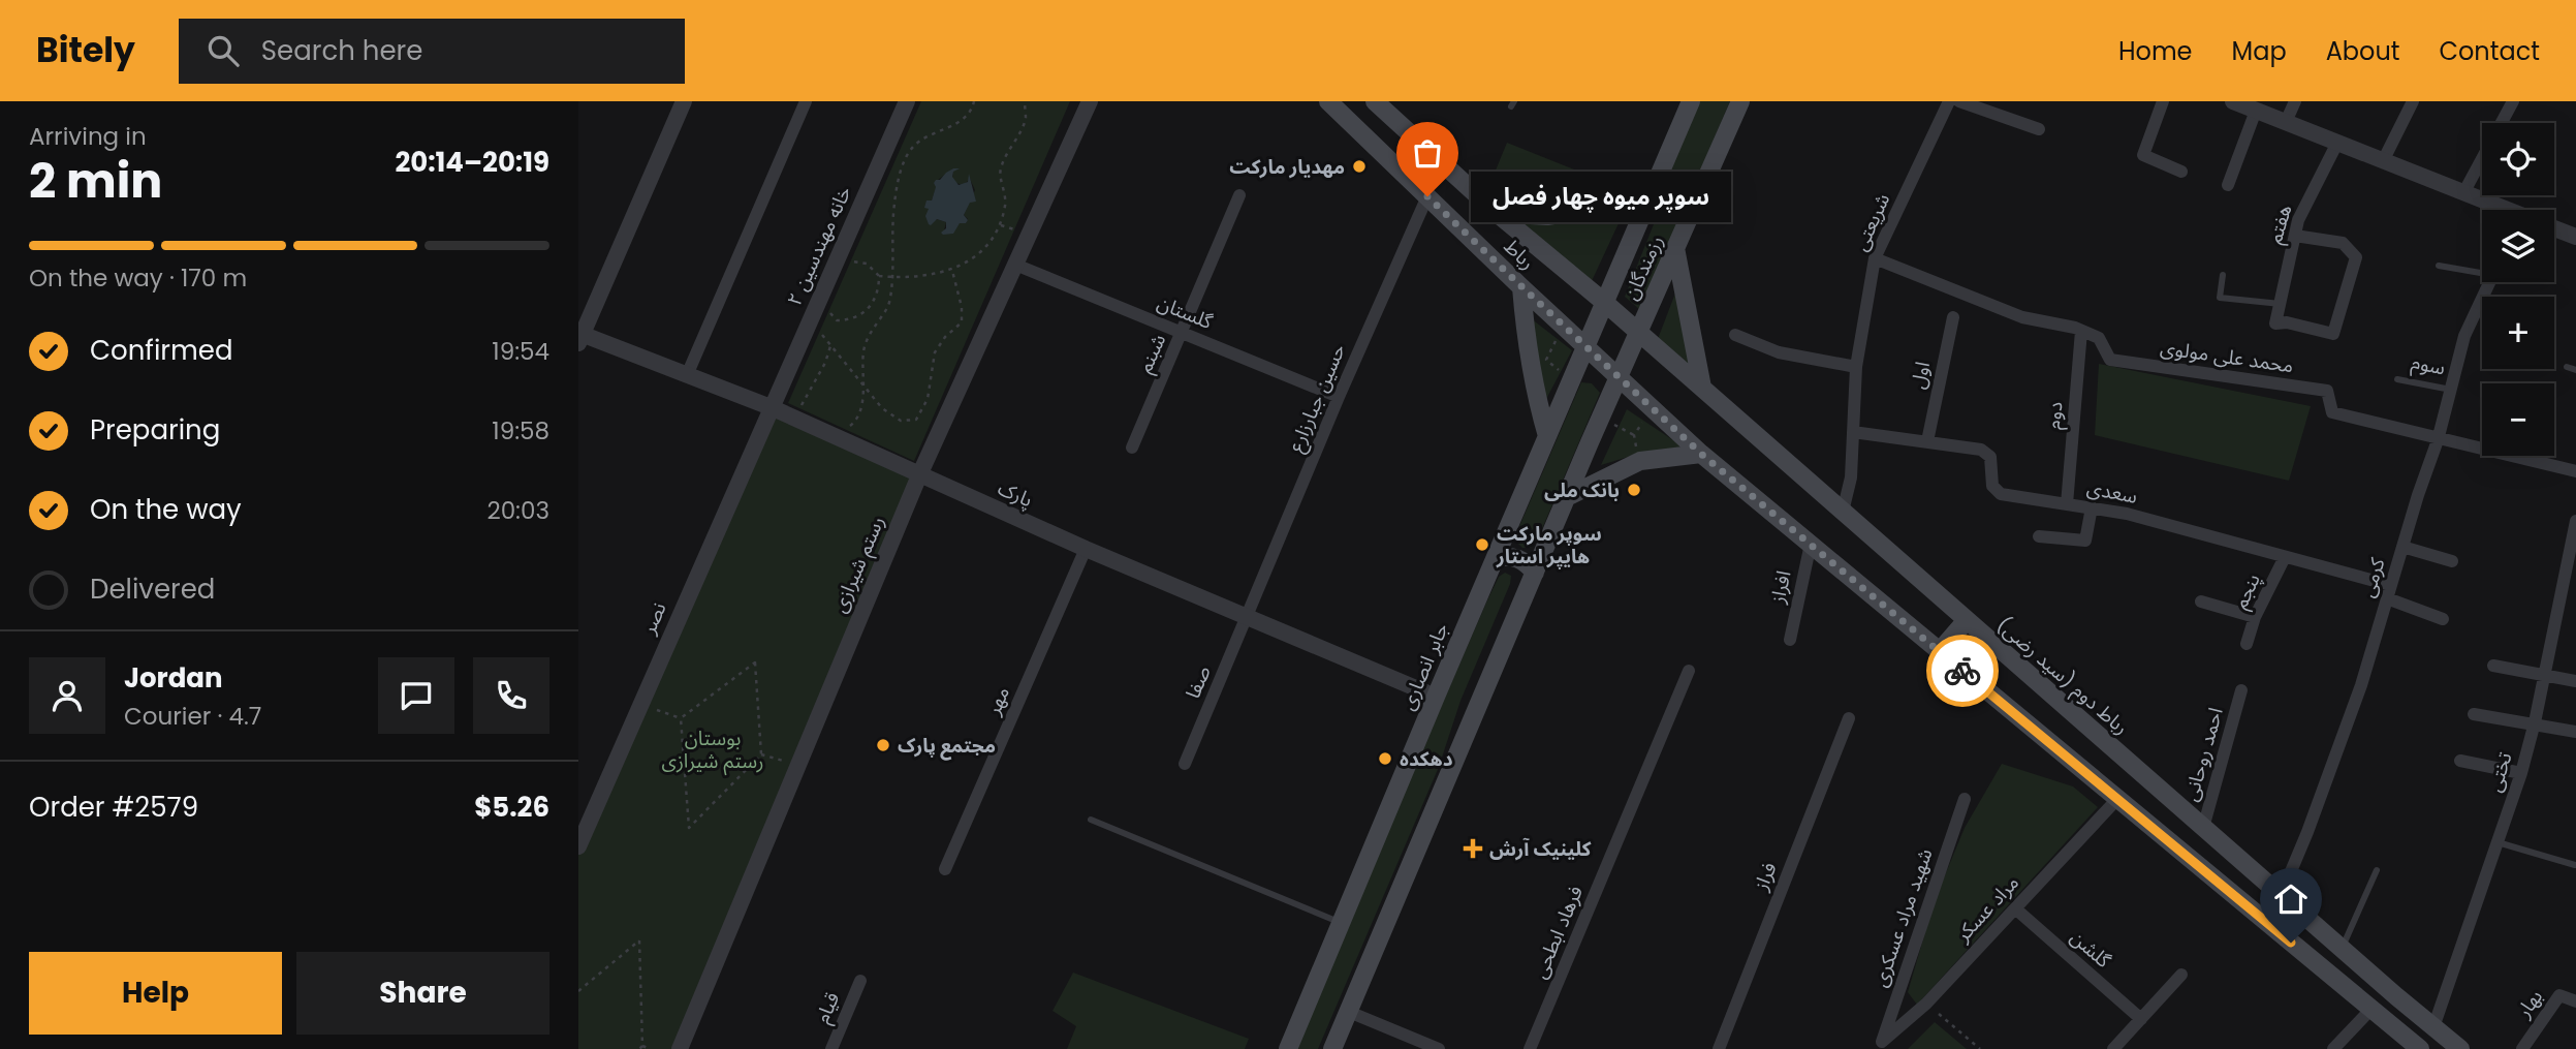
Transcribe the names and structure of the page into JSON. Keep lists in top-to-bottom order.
{
  "streets": {
    "main road": [
      "رباط",
      "رزمندگان",
      "جابر انصاری",
      "رباط دوم (سید رضی)"
    ],
    "street": [
      "شریعتی",
      "هفتم",
      "خانه مهندسین ۲",
      "گلستان",
      "شبنم",
      "محمد علی مولوی",
      "اول",
      "حسین جبارزارع",
      "دوم",
      "سعدی",
      "پارک",
      "رستم شیرازی",
      "کرمی",
      "افراز",
      "پنجم",
      "نصر",
      "صفا",
      "مهر",
      "احمد روحانی",
      "تختی",
      "فراز",
      "مراد عسکر",
      "شهید مراد عسکری",
      "فرهاد ابطحی",
      "گلشن",
      "بهار",
      "قیام"
    ],
    "lane": ["سوم"]
  },
  "crossings": [
    ["شریعتی", "محمد علی مولوی"],
    ["شریعتی", "سعدی"],
    ["شریعتی", "رباط دوم (سید رضی)"],
    ["خانه مهندسین ۲", "پارک"],
    ["خانه مهندسین ۲", "نصر"],
    ["رباط", "رزمندگان"],
    ["رباط", "حسین جبارزارع"],
    ["رباط", "جابر انصاری"],
    ["رباط", "رباط دوم (سید رضی)"],
    ["رزمندگان", "جابر انصاری"],
    ["رزمندگان", "رباط دوم (سید رضی)"],
    ["گلستان", "شبنم"],
    ["گلستان", "حسین جبارزارع"],
    ["گلستان", "رستم شیرازی"],
    ["محمد علی مولوی", "دوم"],
    ["محمد علی مولوی", "کرمی"],
    ["سوم", "کرمی"],
    ["اول", "سعدی"],
    ["حسین جبارزارع", "پارک"],
    ["حسین جبارزارع", "صفا"],
    ["دوم", "سعدی"],
    ["سعدی", "کرمی"],
    ["سعدی", "پنجم"],
    ["پارک", "رستم شیرازی"],
    ["پارک", "نصر"],
    ["پارک", "جابر انصاری"],
    ["پارک", "صفا"],
    ["پارک", "مهر"],
    ["کرمی", "رباط دوم (سید رضی)"],
    ["رباط دوم (سید رضی)", "احمد روحانی"],
    ["رباط دوم (سید رضی)", "تختی"],
    ["مراد عسکر", "شهید مراد عسکری"],
    ["مراد عسکر", "گلشن"]
  ],
  "parks": ["بوستان رستم شیرازی"],
  "places": {
    "other": [
      "مهدیار مارکت",
      "سوپر میوه چهار فصل",
      "بانک ملی",
      "سوپر مارکت هایپر استار",
      "مجتمع پارک",
      "دهکده"
    ],
    "health": ["کلینیک آرش"]
  },
  "page": {
    "header": "Bitely",
    "search": "Search here",
    "nav": [
      "Home",
      "Map",
      "About",
      "Contact"
    ],
    "heading": ["2 min", "Arriving in", "20:14–20:19"],
    "panel": [
      "Jordan",
      "Courier · 4.7",
      "Order #2579",
      "$5.26"
    ],
    "map_buttons": ["+", "−"],
    "bubble": "سوپر میوه چهار فصل",
    "bar": "On the way · 170 m",
    "list": [
      ["Confirmed", "19:54"],
      ["Preparing", "19:58"],
      ["On the way", "20:03"],
      "Delivered"
    ],
    "buttons": ["Help", "Share"]
  }
}
